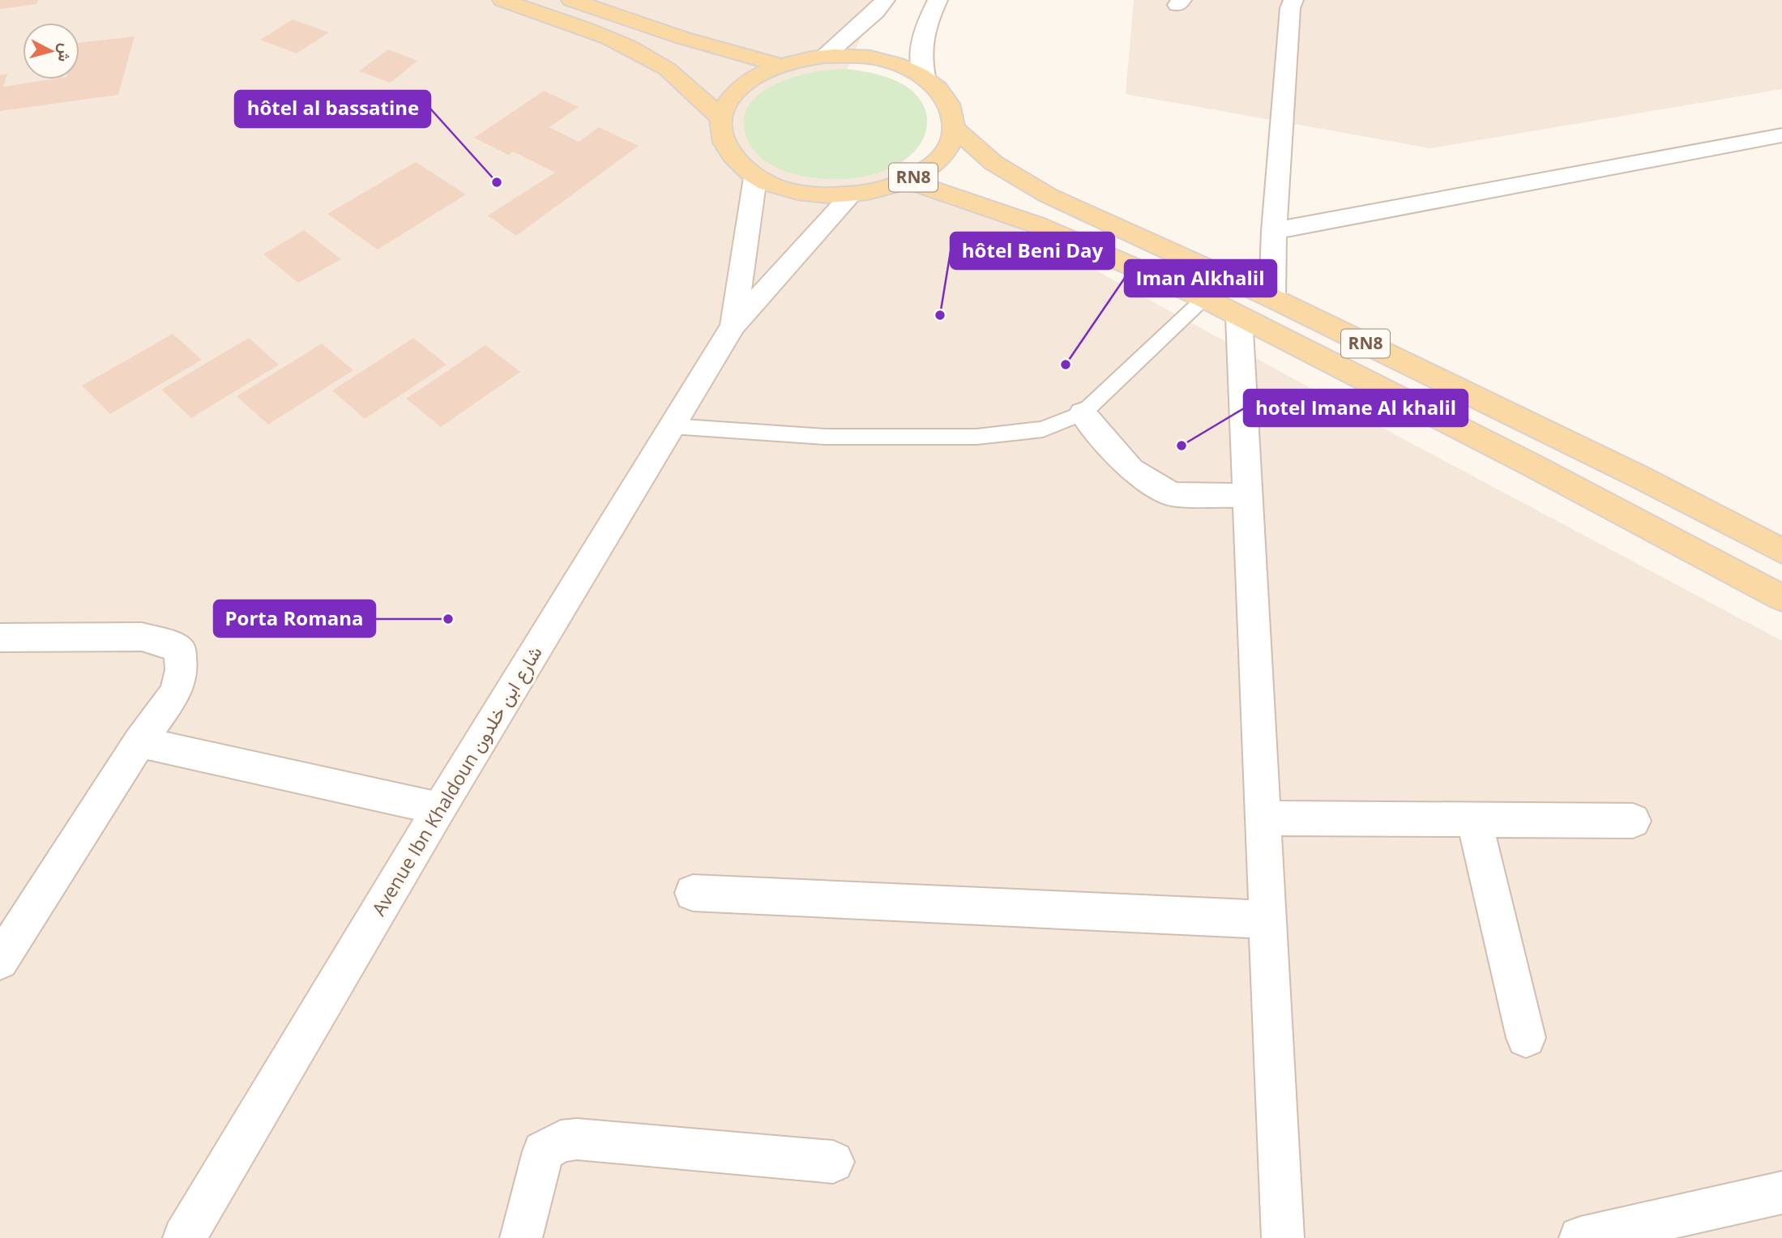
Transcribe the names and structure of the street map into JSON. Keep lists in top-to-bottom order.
{
  "streets": {
    "main road": ["RN8"],
    "street": ["Avenue Ibn Khaldoun شارع ابن خلدون"]
  },
  "places": [
    "hôtel al bassatine",
    "hôtel Beni Day",
    "Iman Alkhalil",
    "hotel Imane Al khalil",
    "Porta Romana"
  ],
  "north": "right"
}
